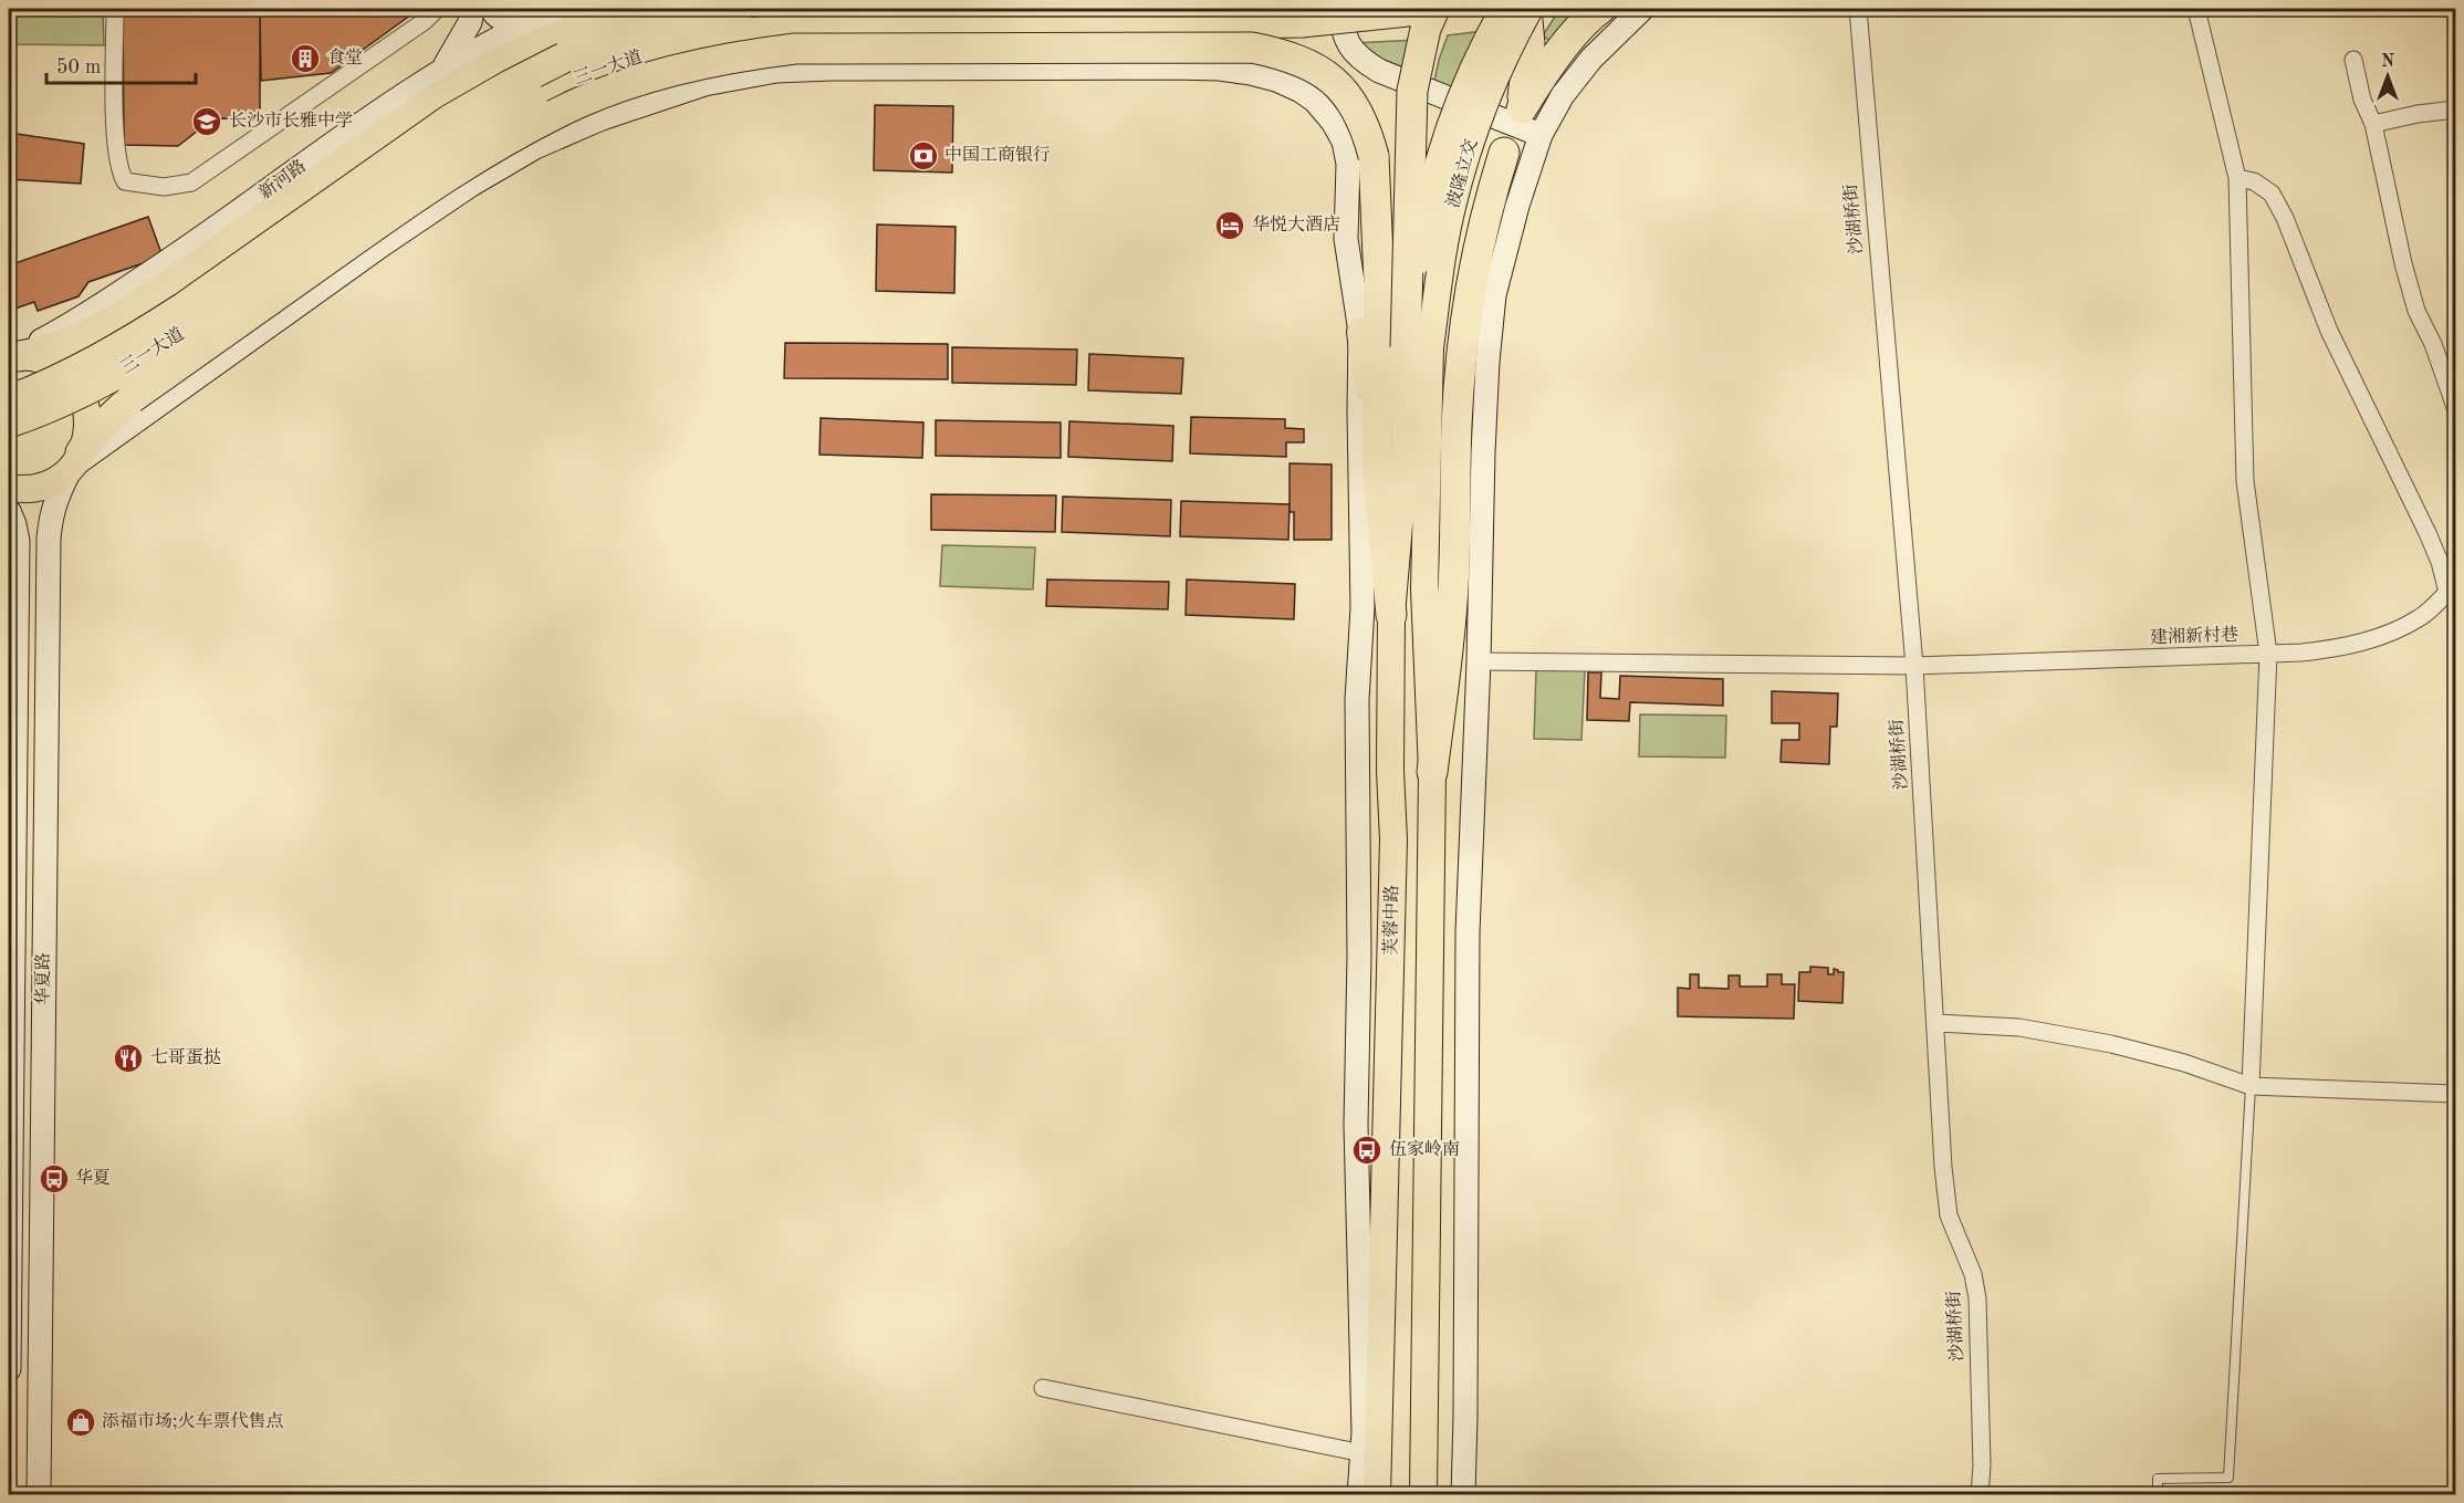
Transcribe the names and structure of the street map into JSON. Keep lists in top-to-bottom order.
{
  "streets": {
    "highway": ["三一大道"],
    "main road": ["波隆立交", "芙蓉中路"],
    "street": [
      "新河路",
      "沙湖桥街",
      "建湘新村巷",
      "华夏路"
    ]
  },
  "crossings": [
    ["波隆立交", "芙蓉中路"],
    ["沙湖桥街", "建湘新村巷"]
  ],
  "places": {
    "building": ["食堂"],
    "school or university": ["长沙市长雅中学"],
    "bank": ["中国工商银行"],
    "hotel": ["华悦大酒店"],
    "restaurant": ["七哥蛋挞"],
    "bus stop": ["伍家岭南", "华夏"],
    "shop": ["添福市场;火车票代售点"]
  },
  "scale_bar": "50 m",
  "north": "top"
}
